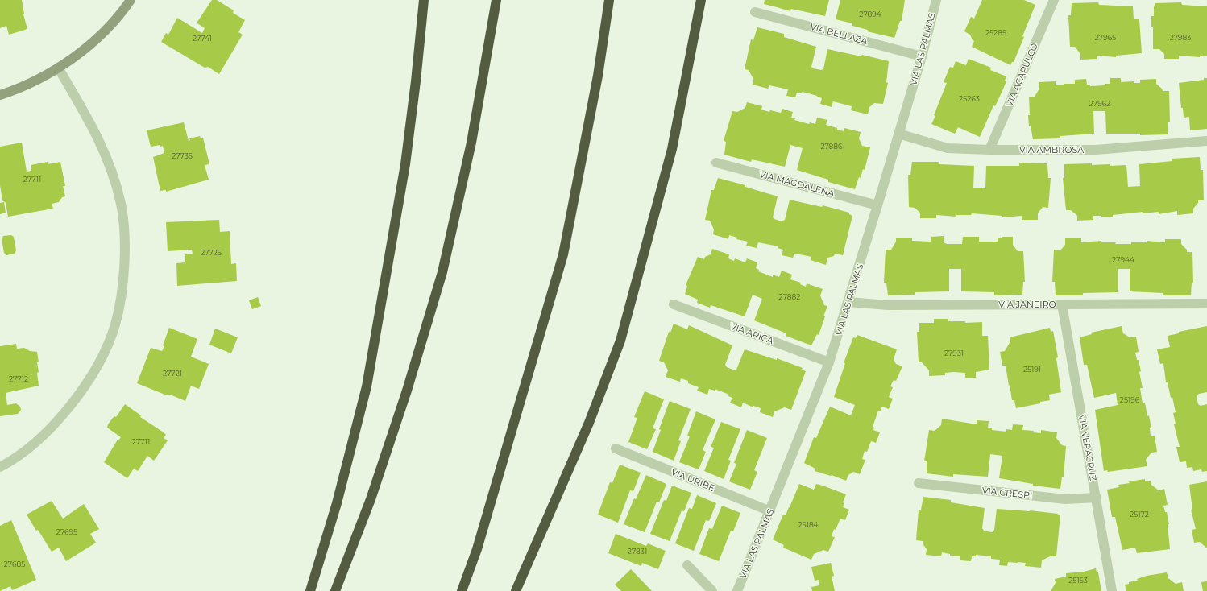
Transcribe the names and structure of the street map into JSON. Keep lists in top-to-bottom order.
{
  "streets": {
    "street": [
      "VIA BELLAZA",
      "VIA LAS PALMAS",
      "VIA ACAPULCO",
      "VIA AMBROSA",
      "VIA MAGDALENA",
      "VIA JANEIRO",
      "VIA ARICA",
      "VIA VERACRUZ",
      "VIA URIBE",
      "VIA CRESPI"
    ]
  },
  "crossings": [
    ["VIA BELLAZA", "VIA LAS PALMAS"],
    ["VIA LAS PALMAS", "VIA AMBROSA"],
    ["VIA LAS PALMAS", "VIA MAGDALENA"],
    ["VIA LAS PALMAS", "VIA JANEIRO"],
    ["VIA LAS PALMAS", "VIA ARICA"],
    ["VIA LAS PALMAS", "VIA URIBE"],
    ["VIA ACAPULCO", "VIA AMBROSA"],
    ["VIA JANEIRO", "VIA VERACRUZ"],
    ["VIA VERACRUZ", "VIA CRESPI"]
  ],
  "house_numbers": [
    "27894",
    "25285",
    "27965",
    "27983",
    "27741",
    "25263",
    "27962",
    "27886",
    "27735",
    "27711",
    "27725",
    "27944",
    "27882",
    "27931",
    "25191",
    "27721",
    "27712",
    "25196",
    "27711",
    "25172",
    "25184",
    "27695",
    "27831",
    "27685",
    "25153"
  ]
}
